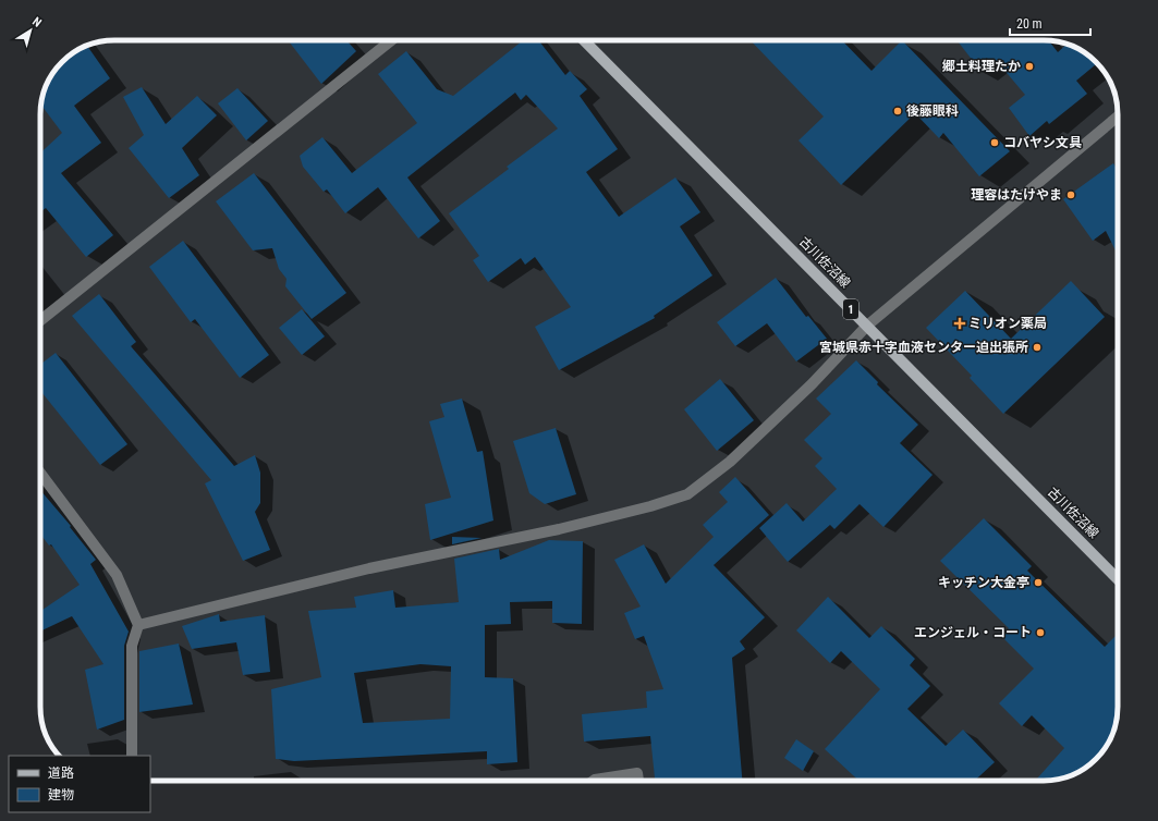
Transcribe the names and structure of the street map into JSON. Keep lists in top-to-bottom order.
{
  "streets": {
    "main road": ["古川佐沼線", "1"]
  },
  "places": {
    "other": [
      "郷土料理たか",
      "後藤眼科",
      "コバヤシ文具",
      "理容はたけやま",
      "宮城県赤十字血液センター迫出張所",
      "キッチン大金亭",
      "エンジェル・コート"
    ],
    "health": ["ミリオン薬局"]
  },
  "legend": ["道路", "建物"],
  "scale_bar": "20 m",
  "north": "top right"
}
